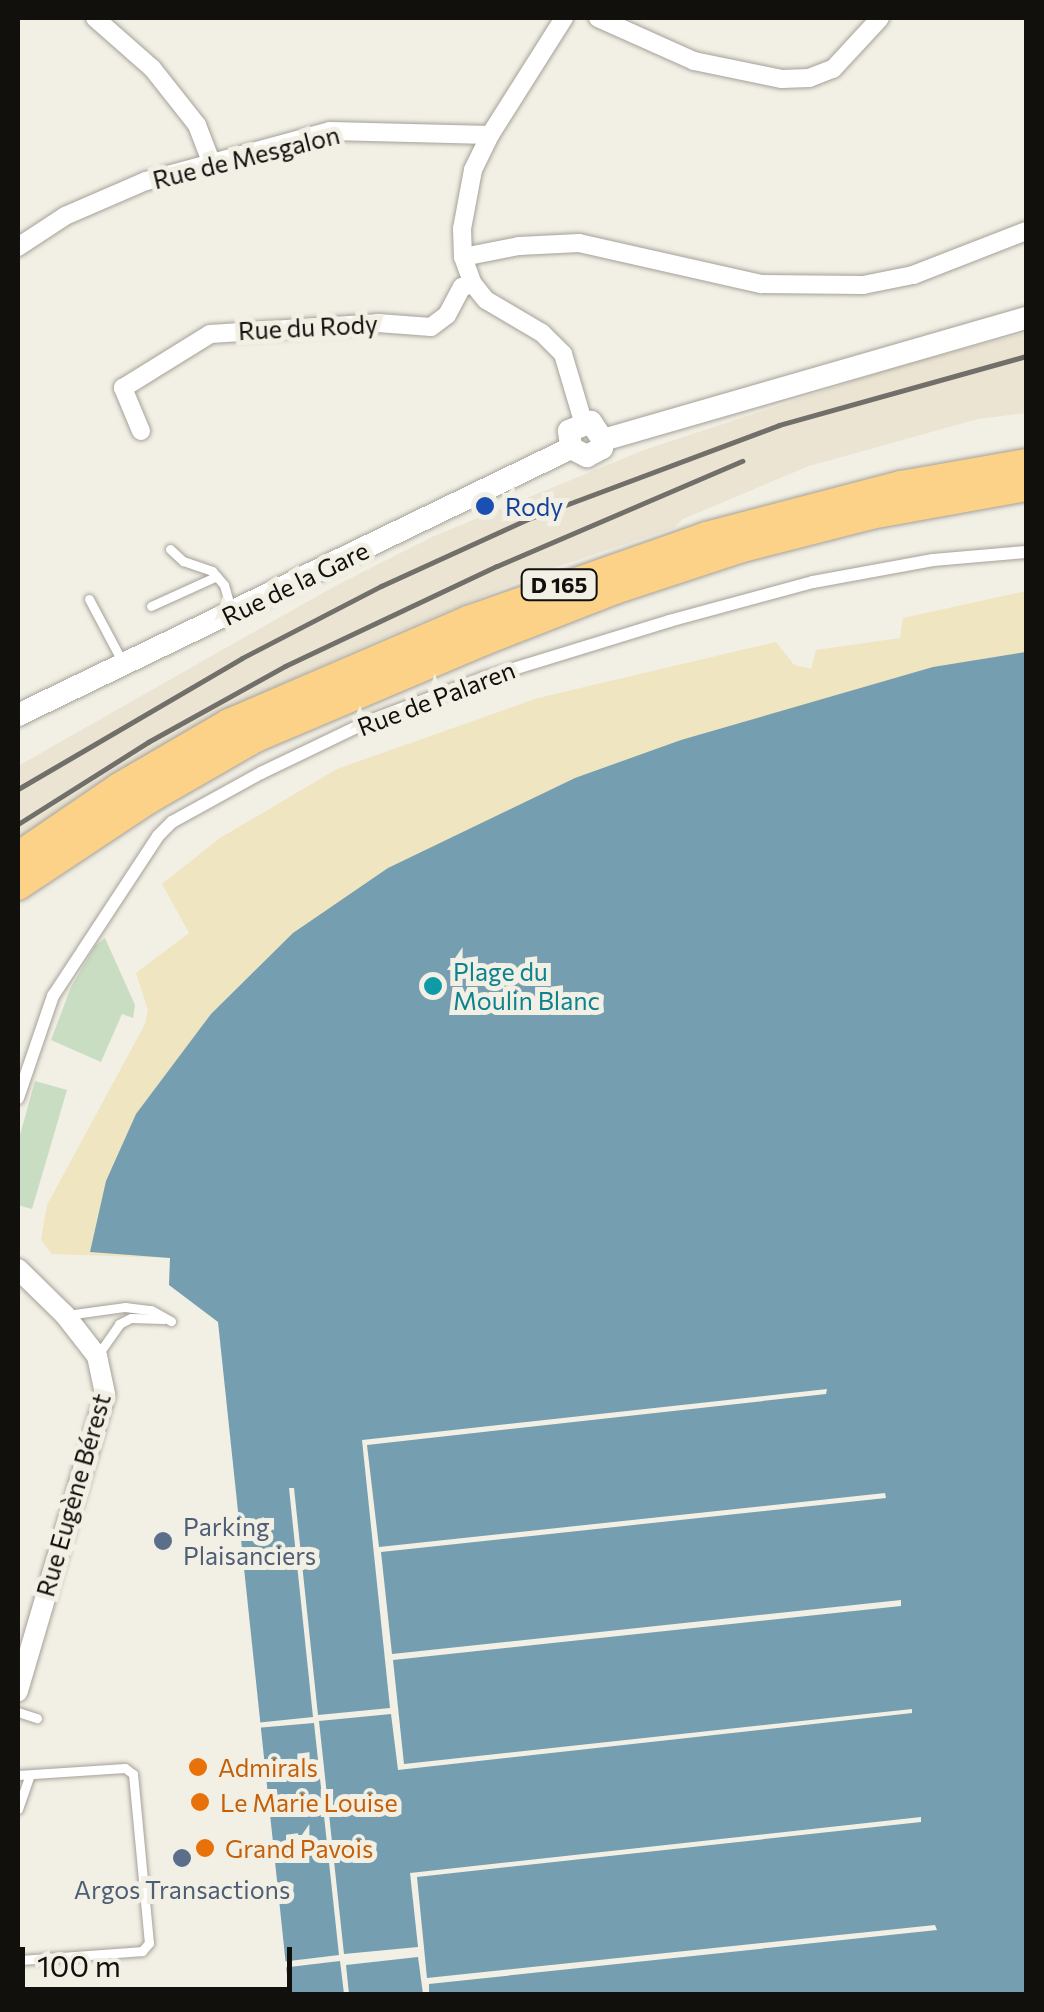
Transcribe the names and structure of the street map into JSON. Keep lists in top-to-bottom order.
{
  "streets": {
    "highway": ["D 165"],
    "main road": ["Rue de la Gare"],
    "street": [
      "Rue de Mesgalon",
      "Rue du Rody",
      "Rue de Palaren",
      "Rue Eugène Bérest"
    ]
  },
  "places": [
    "Rody",
    "Plage du Moulin Blanc",
    "Parking Plaisanciers",
    "Admirals",
    "Le Marie Louise",
    "Grand Pavois",
    "Argos Transactions"
  ],
  "scale_bar": "100 m"
}
